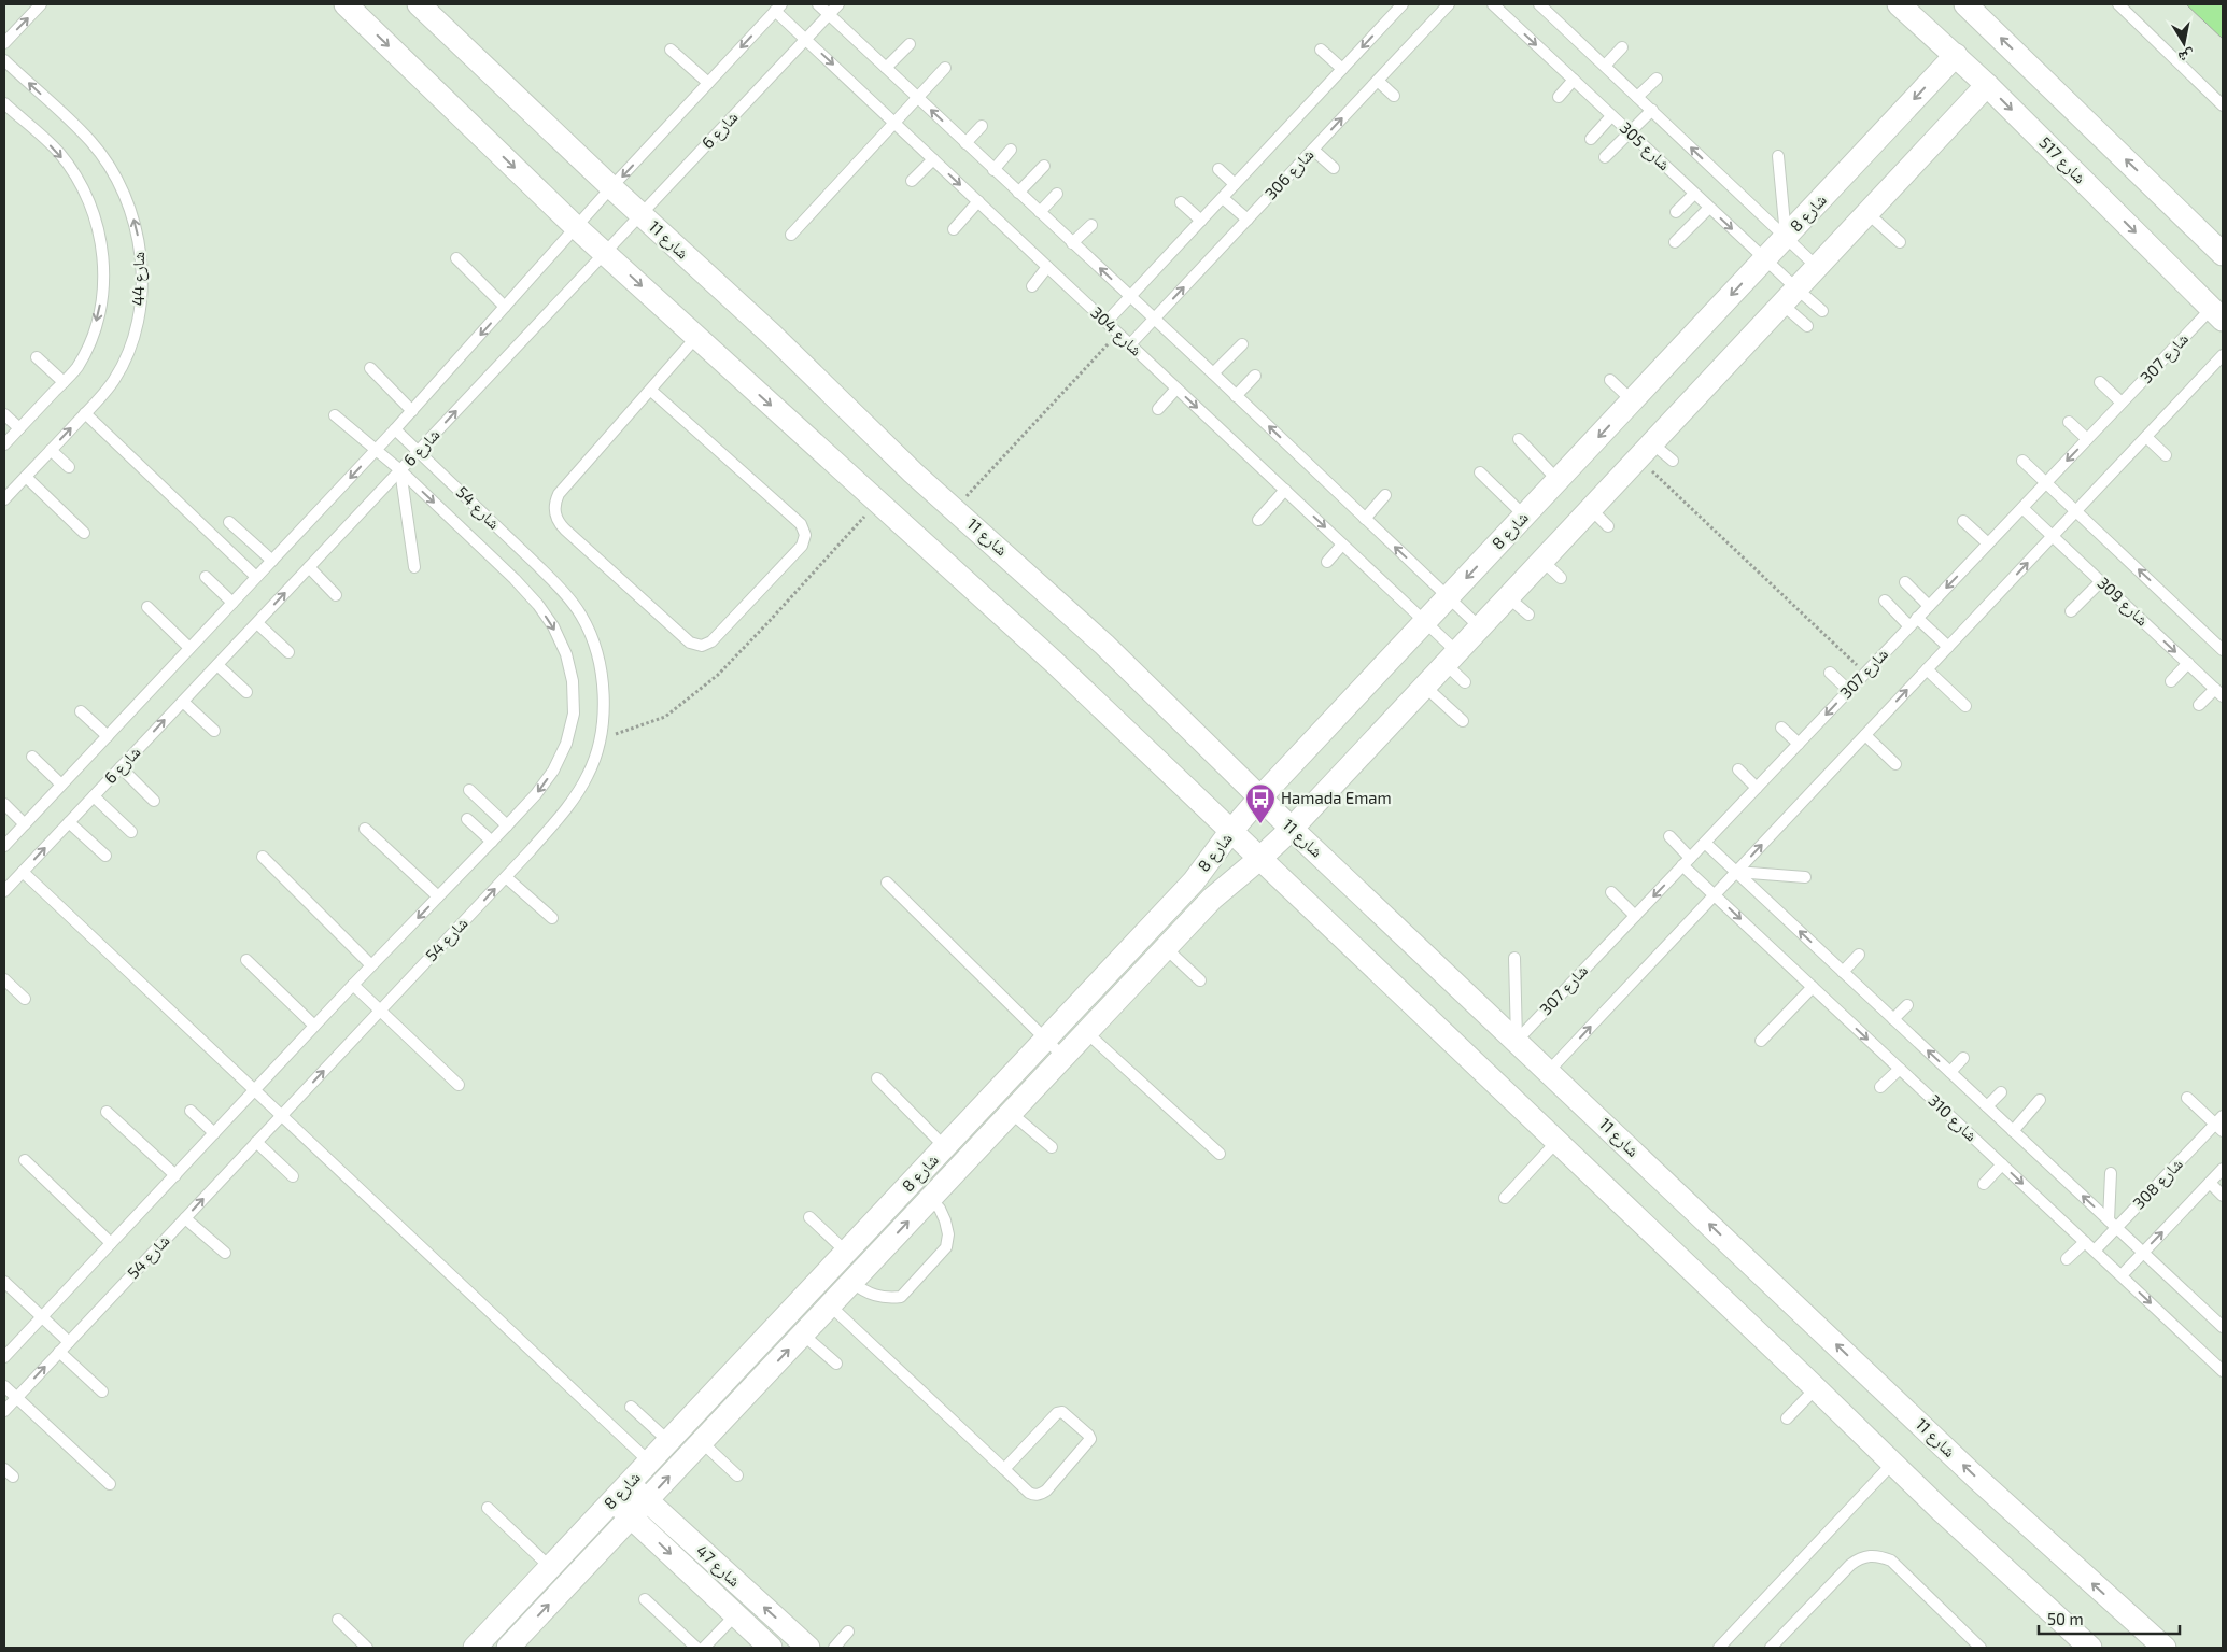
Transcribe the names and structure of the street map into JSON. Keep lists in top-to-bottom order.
{
  "streets": {
    "street": [
      "شارع 517",
      "شارع 8",
      "شارع 11",
      "شارع 47"
    ],
    "lane": [
      "شارع 6",
      "شارع 305",
      "شارع 306",
      "شارع 44",
      "شارع 304",
      "شارع 307",
      "شارع 54",
      "شارع 309",
      "شارع 310",
      "شارع 308"
    ]
  },
  "crossings": [
    ["شارع 6", "شارع 11"],
    ["شارع 6", "شارع 304"],
    ["شارع 6", "شارع 54"],
    ["شارع 305", "شارع 8"],
    ["شارع 517", "شارع 8"],
    ["شارع 517", "شارع 307"],
    ["شارع 306", "شارع 304"],
    ["شارع 8", "شارع 11"],
    ["شارع 8", "شارع 304"],
    ["شارع 8", "شارع 47"],
    ["شارع 11", "شارع 307"],
    ["شارع 307", "شارع 309"],
    ["شارع 307", "شارع 310"],
    ["شارع 310", "شارع 308"]
  ],
  "one_way": ["شارع 44"],
  "places": {
    "bus stop": ["Hamada Emam"]
  },
  "scale_bar": "50 m",
  "north": "bottom"
}
